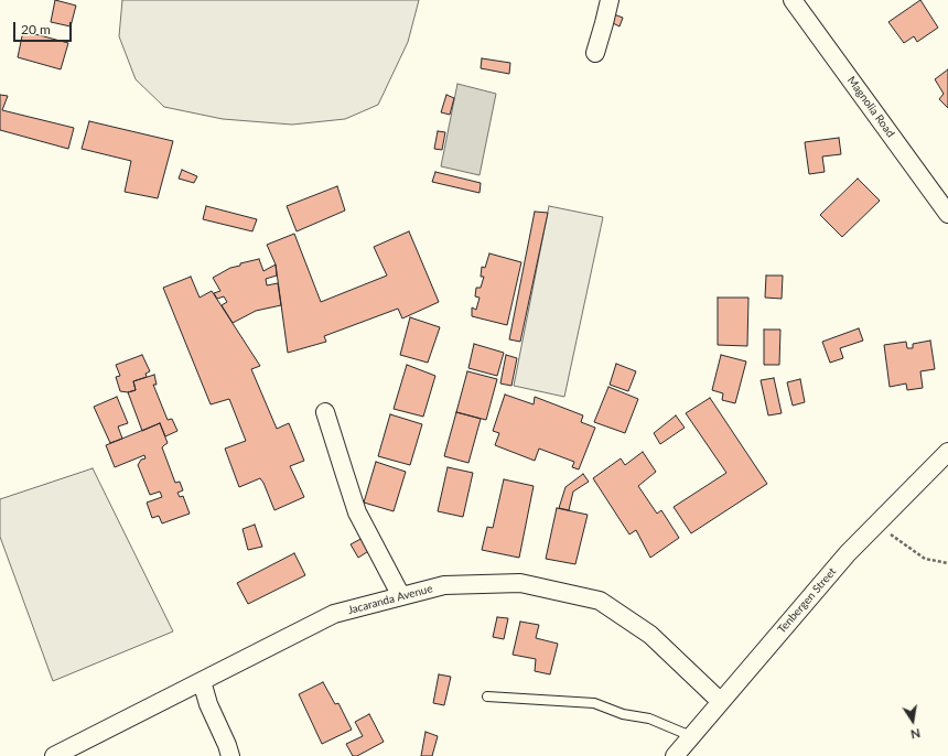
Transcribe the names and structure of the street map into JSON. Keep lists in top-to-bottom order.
{
  "streets": {
    "street": ["Magnolia Road", "Jacaranda Avenue", "Tenbergen Street"]
  },
  "crossings": [
    ["Jacaranda Avenue", "Tenbergen Street"]
  ],
  "scale_bar": "20 m",
  "north": "bottom"
}
